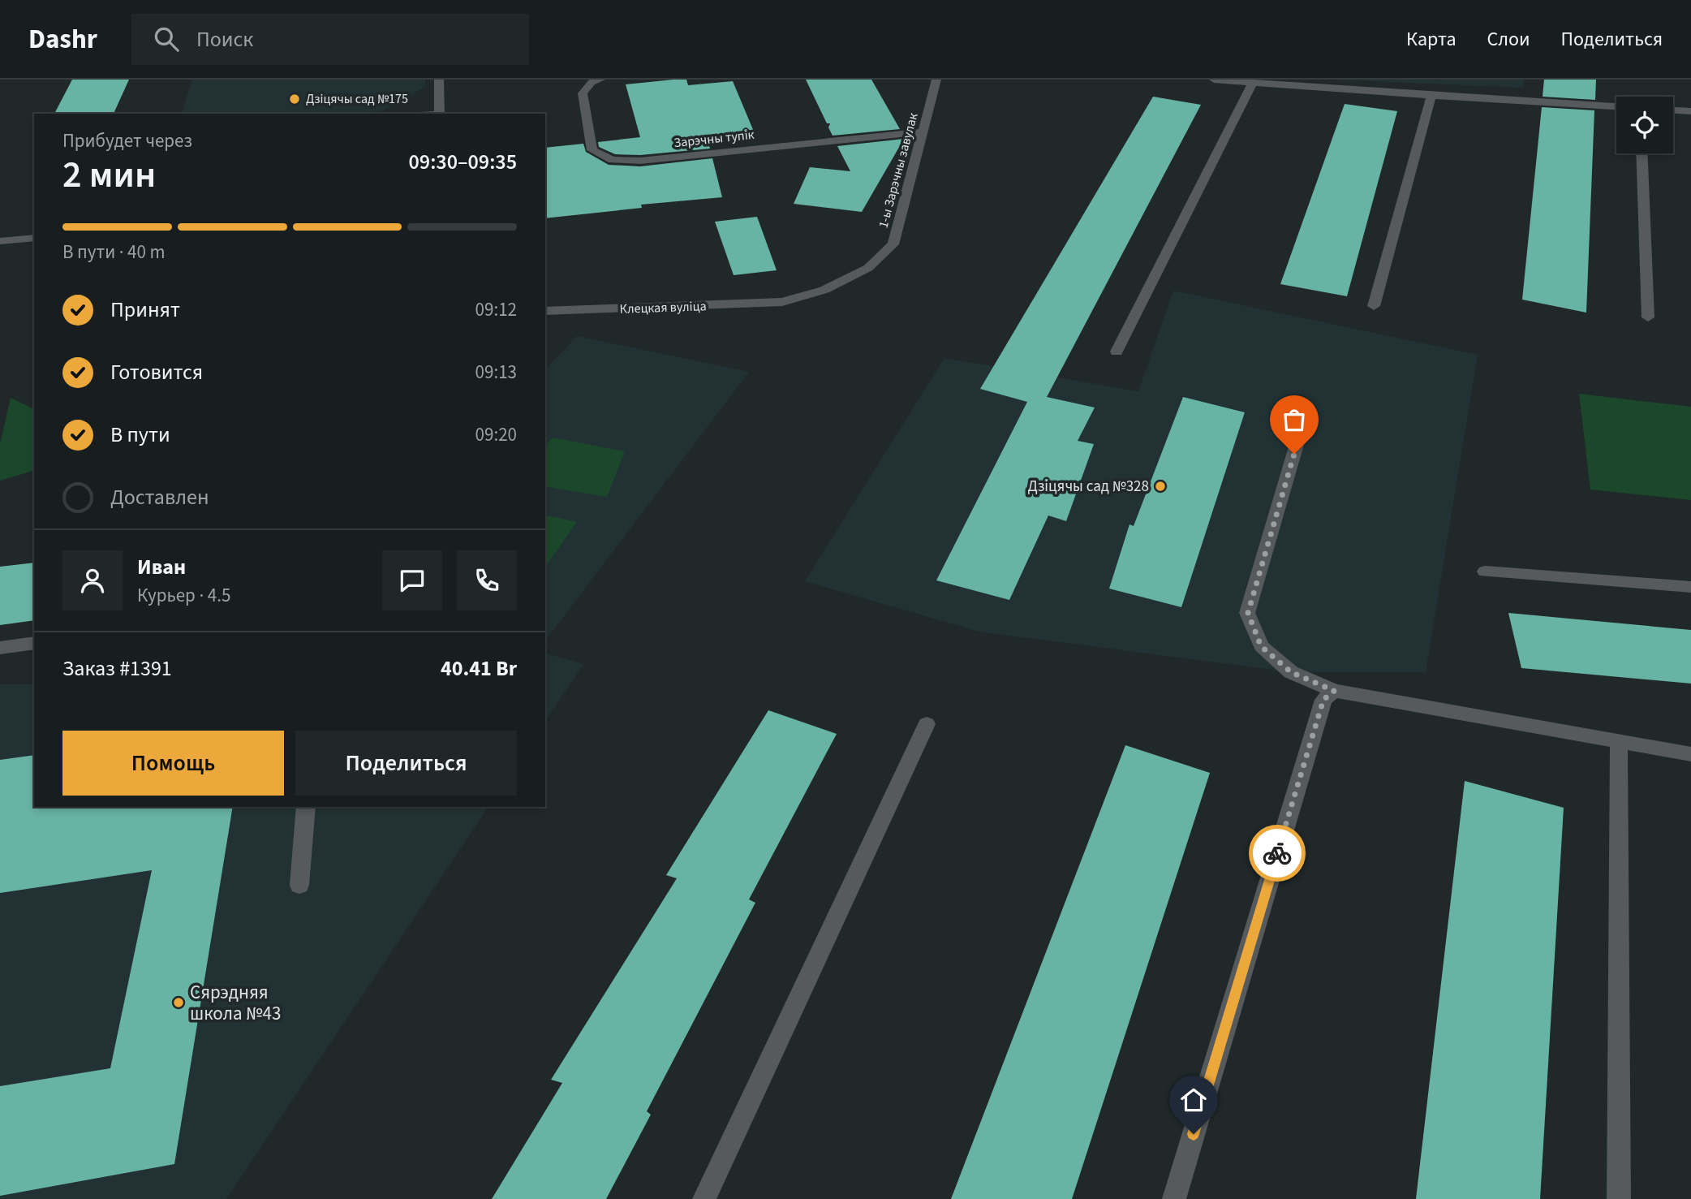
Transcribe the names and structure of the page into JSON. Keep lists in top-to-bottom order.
{
  "streets": {
    "street": ["Зарэчны тупік", "1-ы Зарэчны завулак", "Клецкая вуліца"]
  },
  "crossings": [
    ["Зарэчны тупік", "1-ы Зарэчны завулак"],
    ["1-ы Зарэчны завулак", "Клецкая вуліца"]
  ],
  "places": ["Дзіцячы сад №175", "Дзіцячы сад №328", "Сярэдняя школа №43"],
  "page": {
    "header": "Dashr",
    "search": "Поиск",
    "nav": ["Карта", "Слои", "Поделиться"],
    "heading": ["2 мин", "Прибудет через", "09:30–09:35"],
    "panel": [
      "Иван",
      "Курьер · 4.5",
      "Заказ #1391",
      "40.41 Br"
    ],
    "bar": "В пути · 40 m",
    "list": [
      ["Принят", "09:12"],
      ["Готовится", "09:13"],
      ["В пути", "09:20"],
      "Доставлен"
    ],
    "buttons": ["Помощь", "Поделиться"]
  }
}
